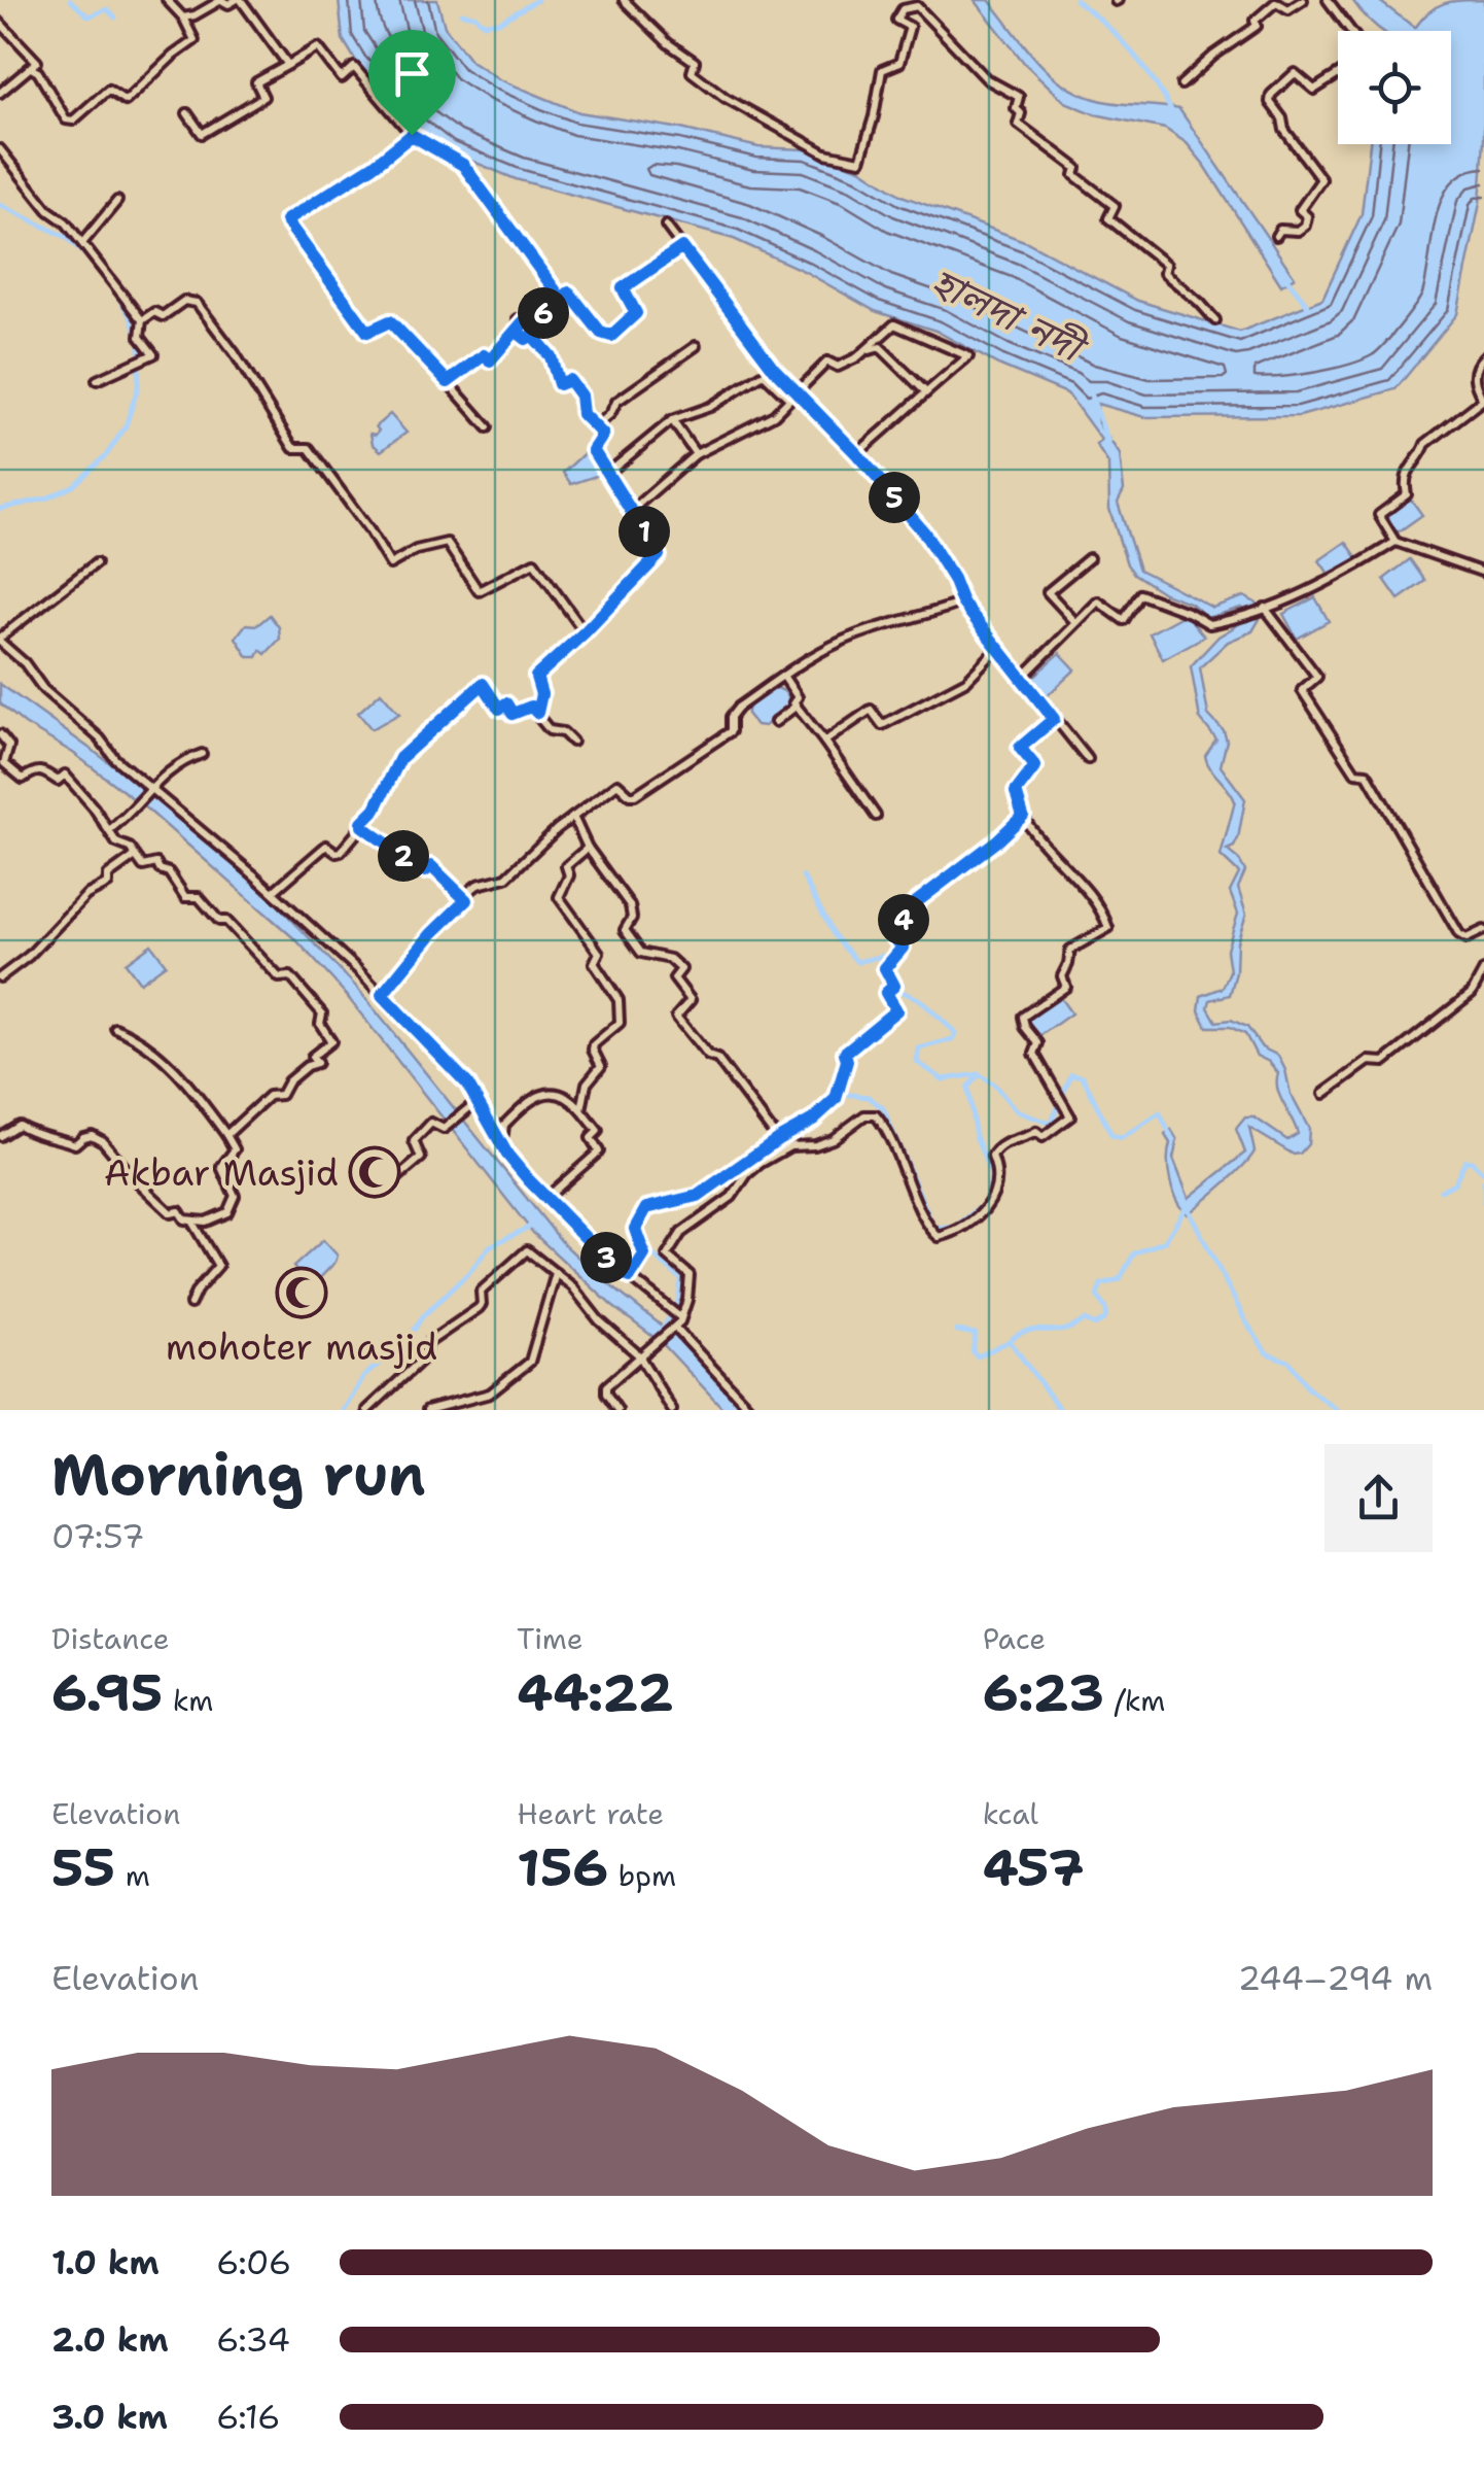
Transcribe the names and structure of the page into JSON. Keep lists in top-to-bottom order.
{
  "water": ["হালদা নদী"],
  "places": {
    "mosque": ["Akbar Masjid", "mohoter masjid"]
  },
  "page": {
    "pins": [
      "6",
      "5",
      "1",
      "2",
      "4",
      "3"
    ],
    "heading": ["Morning run", "07:57"],
    "stats": [
      ["Distance", "6.95 km"],
      ["Time", "44:22"],
      ["Pace", "6:23 /km"],
      ["Elevation", "55 m"],
      ["Heart rate", "156 bpm"],
      ["kcal", "457"]
    ],
    "chart": ["Elevation", "244–294 m"],
    "list": [
      {
        "name": "1.0 km",
        "note": "6:06"
      },
      {
        "name": "2.0 km",
        "note": "6:34"
      },
      {
        "name": "3.0 km",
        "note": "6:16"
      }
    ]
  }
}
